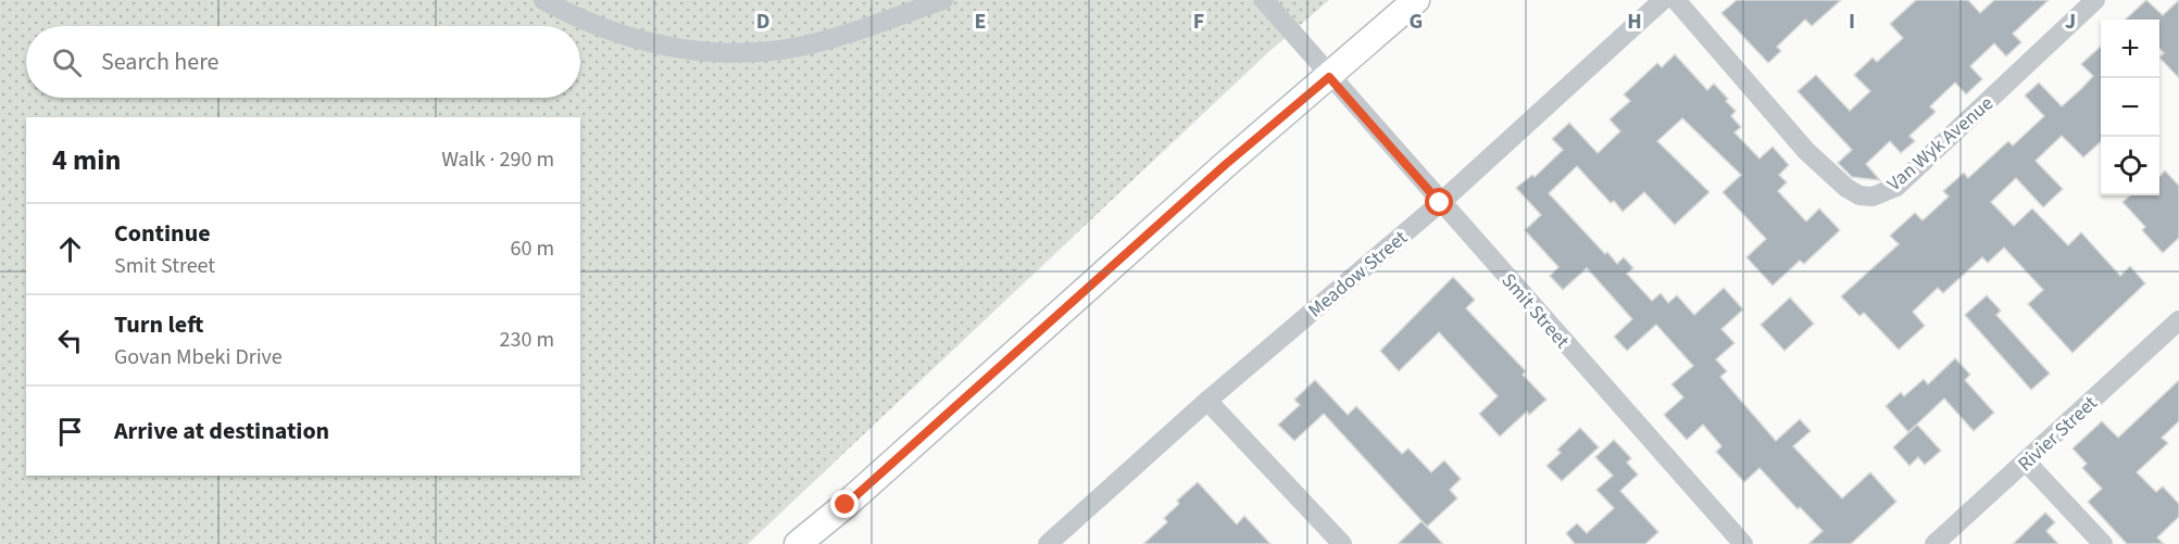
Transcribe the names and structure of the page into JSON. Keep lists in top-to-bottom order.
{
  "streets": {
    "street": [
      "Van Wyk Avenue",
      "Meadow Street",
      "Smit Street",
      "Rivier Street"
    ]
  },
  "crossings": [
    ["Meadow Street", "Smit Street"]
  ],
  "page": {
    "map_buttons": ["+", "−"],
    "search": "Search here",
    "heading": ["4 min", "Walk · 290 m"],
    "list": [
      ["Continue", "Smit Street", "60 m"],
      ["Turn left", "Govan Mbeki Drive", "230 m"],
      "Arrive at destination"
    ]
  },
  "grid": {
    "columns": [
      "D",
      "E",
      "F",
      "G",
      "H",
      "I",
      "J"
    ]
  }
}
